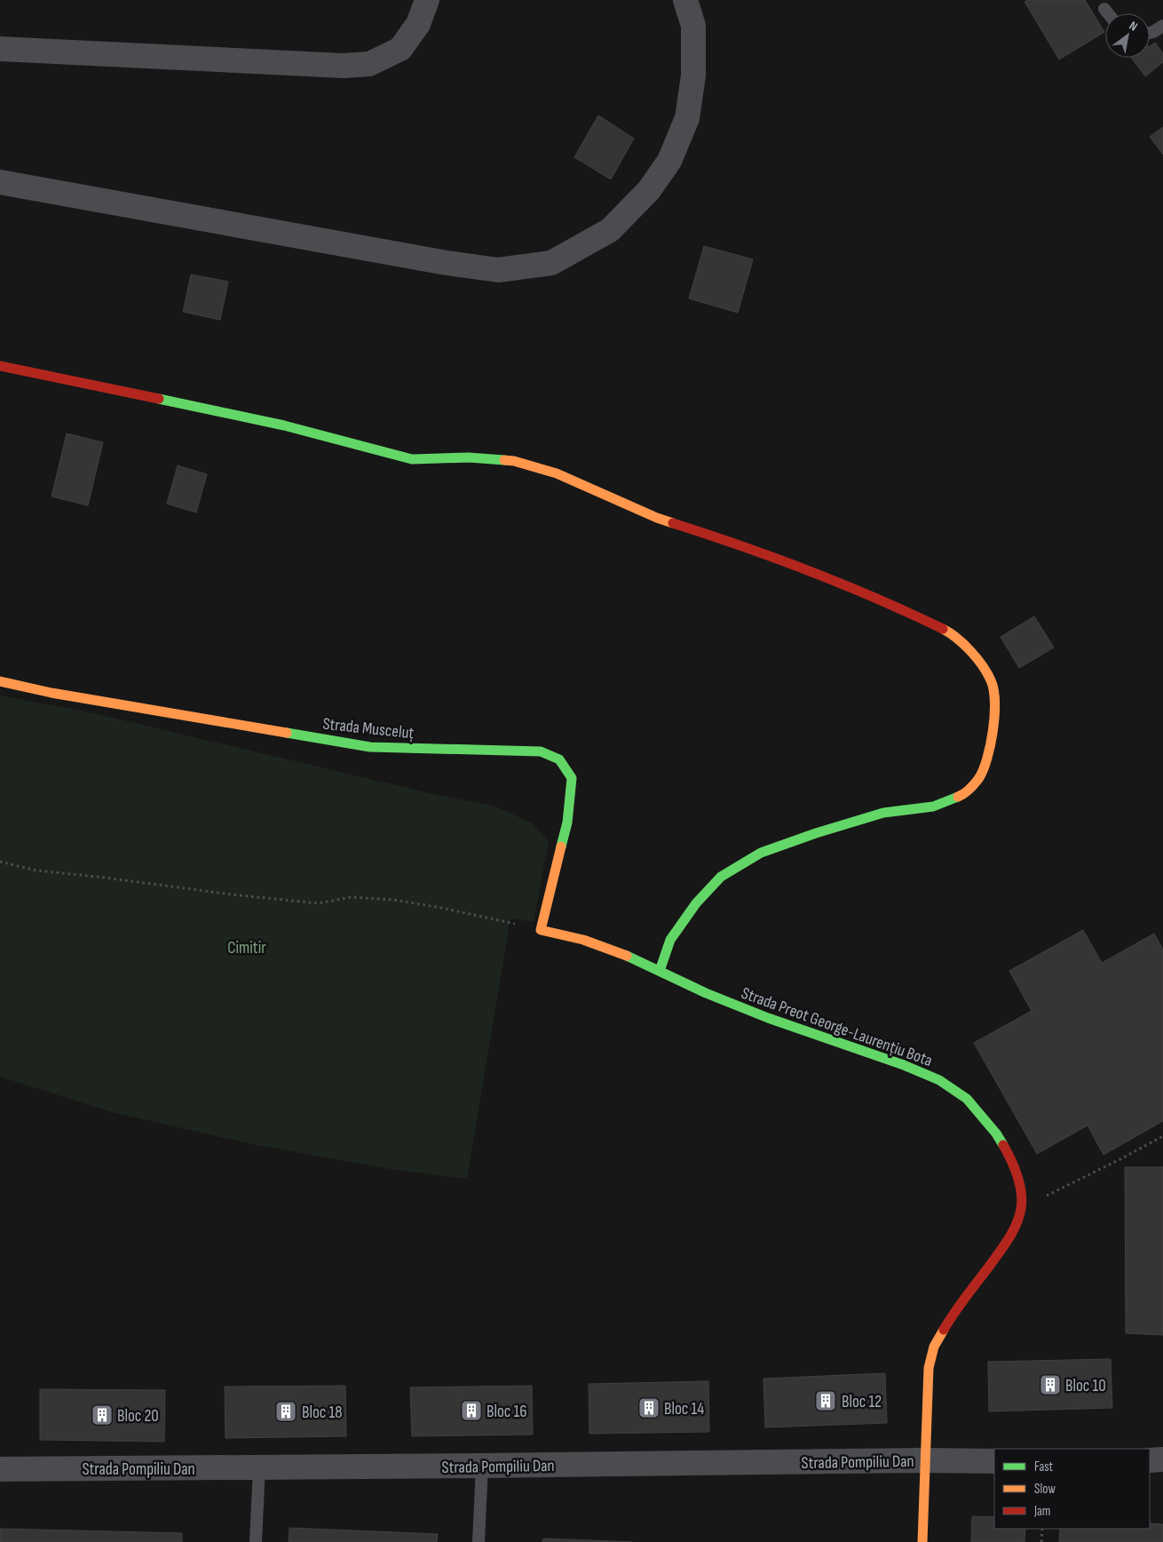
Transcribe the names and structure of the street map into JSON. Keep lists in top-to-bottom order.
{
  "streets": {
    "street": ["Strada Musceluț", "Strada Preot George-Laurențiu Bota", "Strada Pompiliu Dan"]
  },
  "crossings": [
    ["Strada Musceluț", "Strada Preot George-Laurențiu Bota"],
    ["Strada Preot George-Laurențiu Bota", "Strada Pompiliu Dan"]
  ],
  "parks": ["Cimitir"],
  "places": {
    "building": [
      "Bloc 10",
      "Bloc 12",
      "Bloc 14",
      "Bloc 16",
      "Bloc 18",
      "Bloc 20"
    ]
  },
  "legend": ["Fast", "Slow", "Jam"],
  "north": "top right"
}
